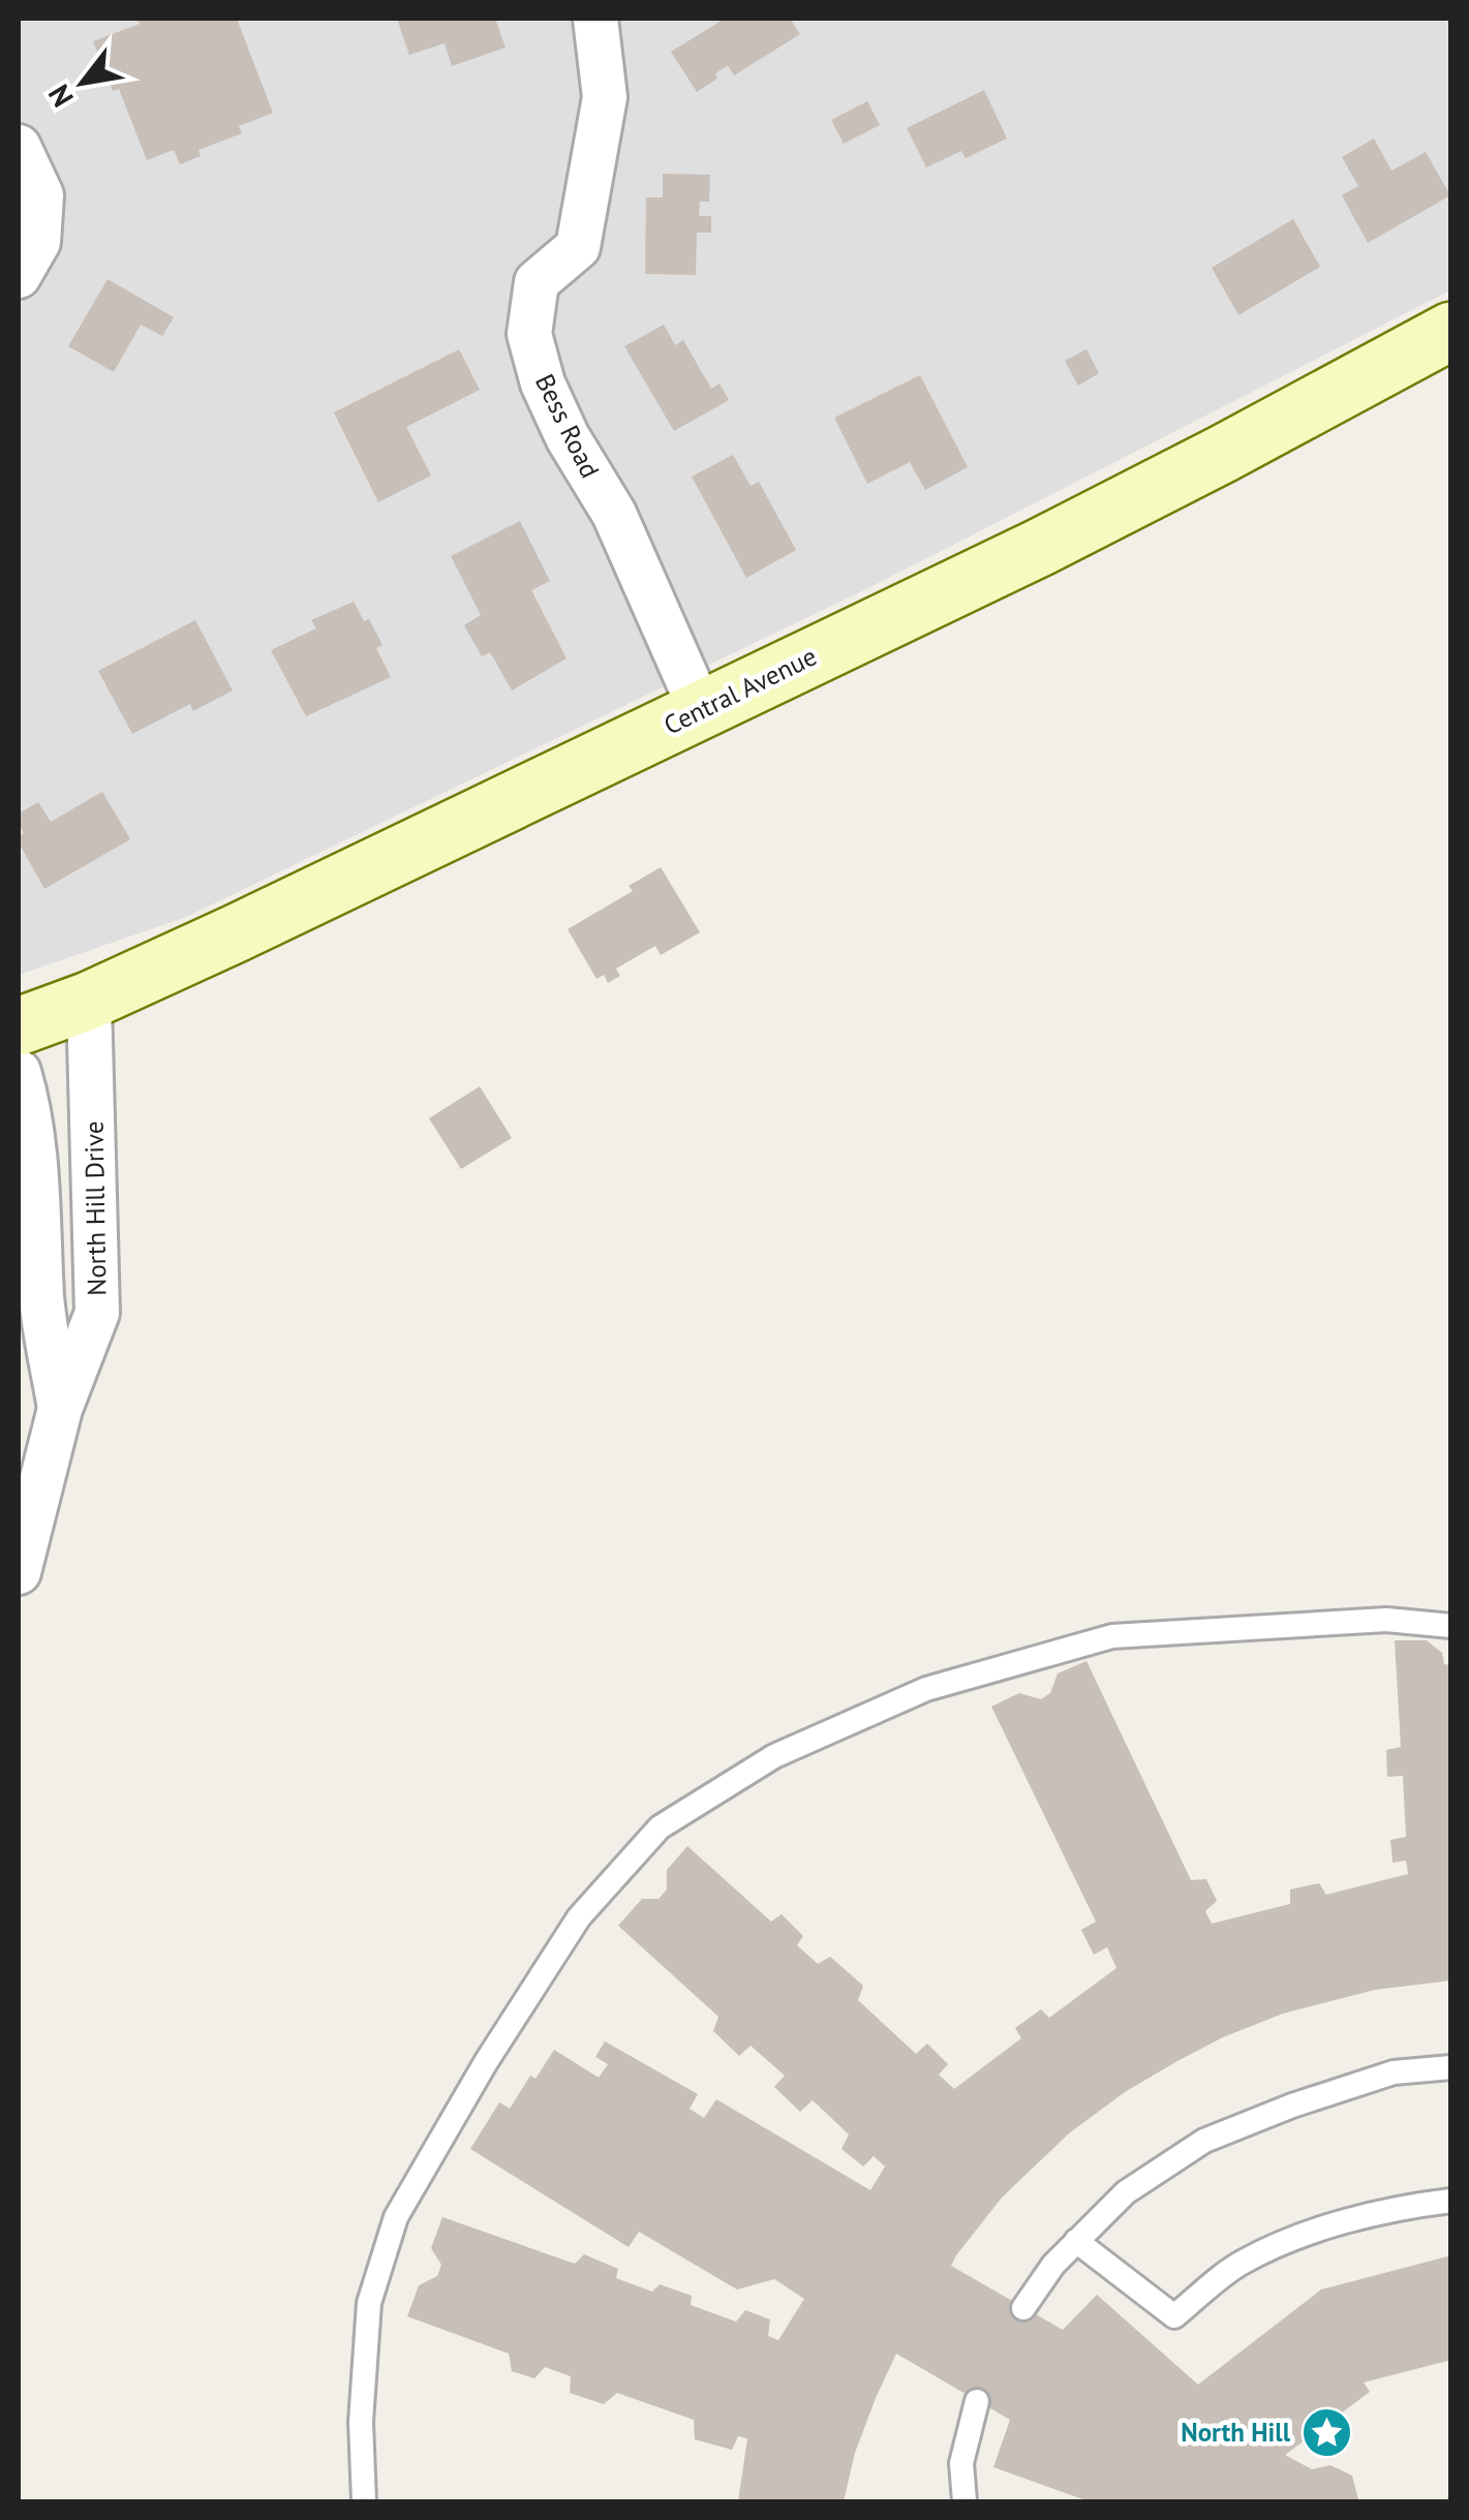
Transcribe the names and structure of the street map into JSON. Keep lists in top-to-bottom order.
{
  "streets": {
    "main road": ["Central Avenue"],
    "street": ["Bess Road", "North Hill Drive"]
  },
  "crossings": [
    ["Bess Road", "Central Avenue"],
    ["Central Avenue", "North Hill Drive"]
  ],
  "places": {
    "place": ["North Hill"]
  },
  "north": "bottom left"
}
